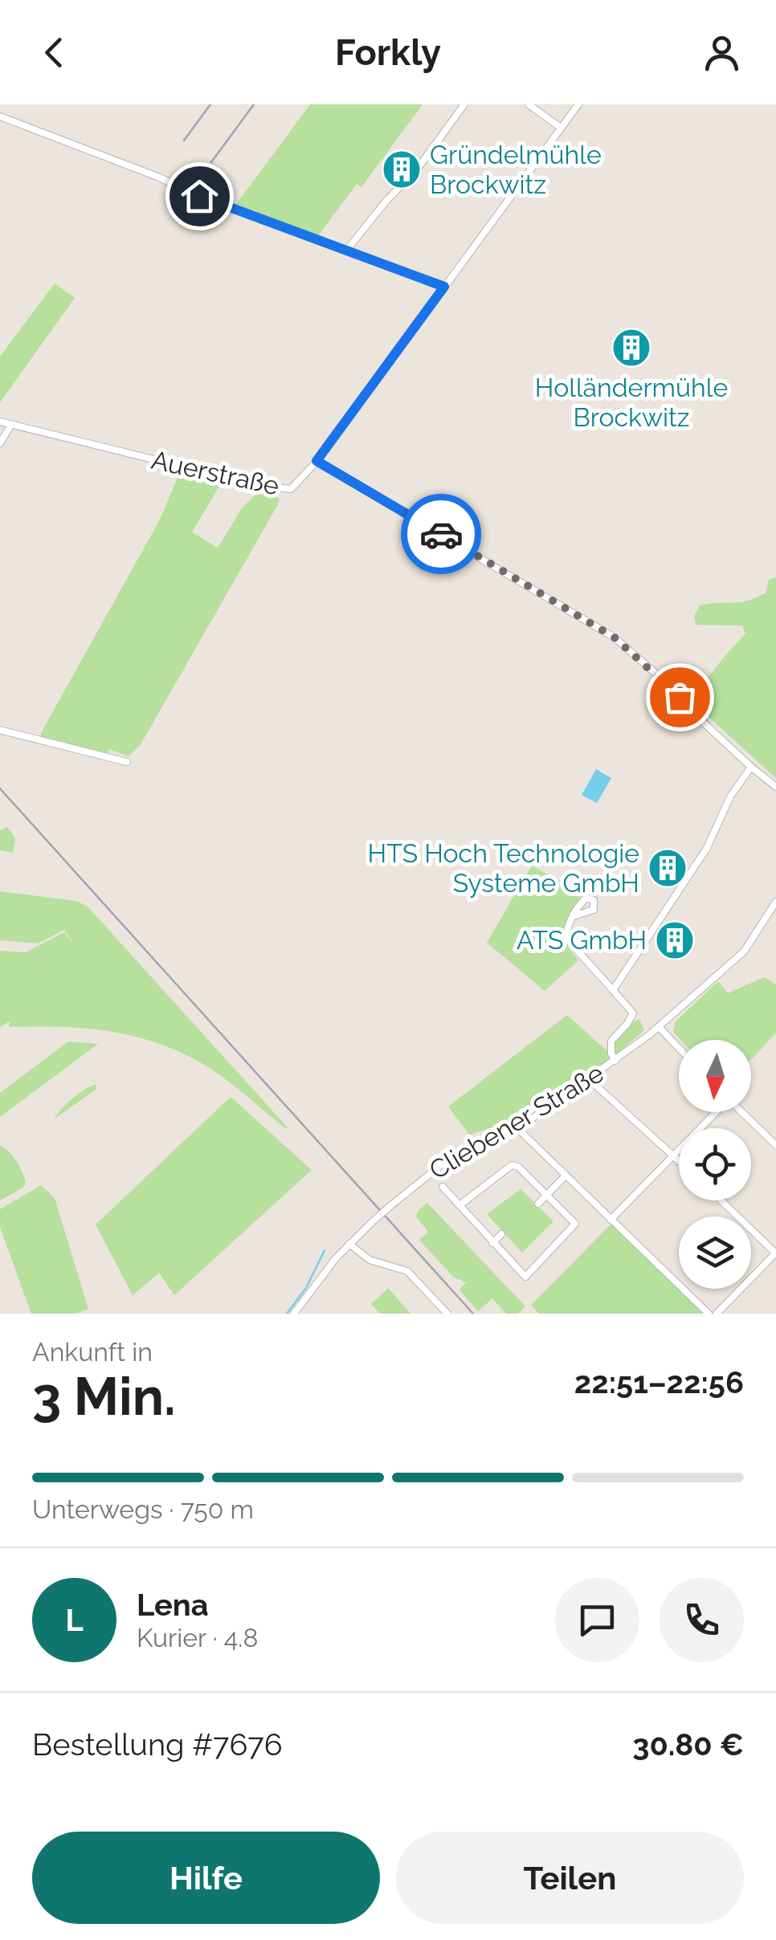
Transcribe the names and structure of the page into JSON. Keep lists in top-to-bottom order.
{
  "streets": {
    "street": ["Auerstraße", "Cliebener Straße"]
  },
  "places": {
    "building": [
      "Gründelmühle Brockwitz",
      "Holländermühle Brockwitz",
      "HTS Hoch Technologie Systeme GmbH",
      "ATS GmbH"
    ]
  },
  "north": "bottom",
  "page": {
    "header": "Forkly",
    "heading": ["3 Min.", "Ankunft in", "22:51–22:56"],
    "panel": [
      "Lena",
      "Kurier · 4.8",
      "Bestellung #7676",
      "30.80 €"
    ],
    "bar": "Unterwegs · 750 m",
    "round": "L",
    "buttons": ["Hilfe", "Teilen"]
  }
}
